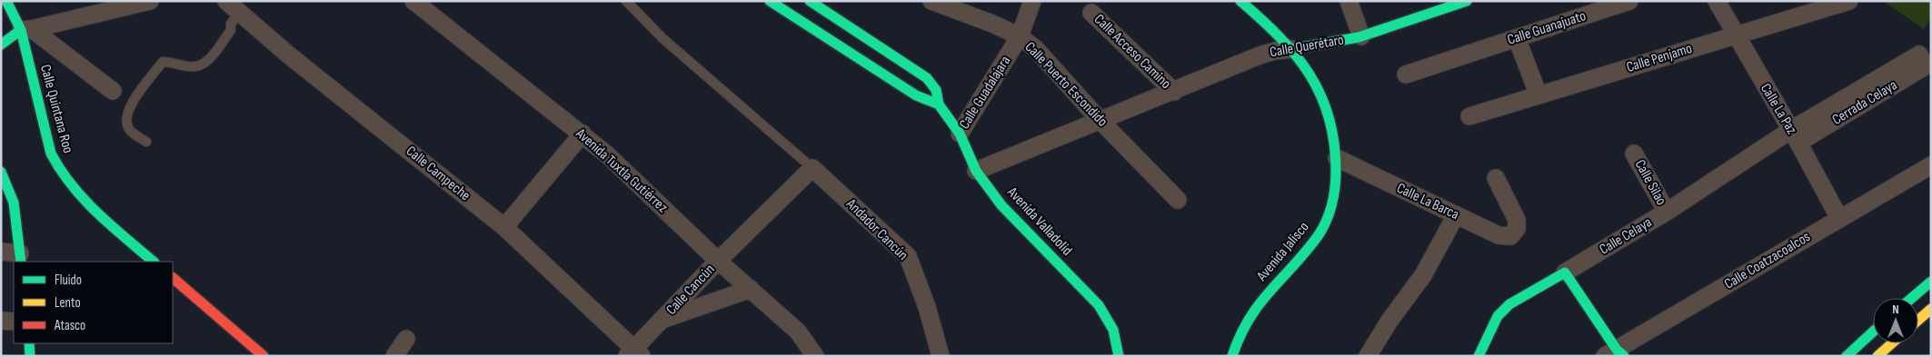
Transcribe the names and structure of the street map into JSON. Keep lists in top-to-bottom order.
{
  "streets": {
    "main road": [
      "Calle Querétaro",
      "Calle Quintana Roo",
      "Avenida Valladolid",
      "Calle Celaya",
      "Avenida Jalisco"
    ],
    "street": [
      "Calle Guanajuato",
      "Calle Acceso Camino",
      "Calle Penjamo",
      "Calle Puerto Escondido",
      "Calle Guadalajara",
      "Cerrada Celaya",
      "Calle La Paz",
      "Avenida Tuxtla Gutiérrez",
      "Calle Campeche",
      "Calle Silao",
      "Calle La Barca",
      "Andador Cancún",
      "Calle Coatzacoalcos",
      "Calle Cancún"
    ]
  },
  "crossings": [
    ["Calle Querétaro", "Calle Acceso Camino"],
    ["Calle Querétaro", "Calle Puerto Escondido"],
    ["Calle Querétaro", "Avenida Valladolid"],
    ["Calle Querétaro", "Avenida Jalisco"],
    ["Calle Penjamo", "Calle La Paz"],
    ["Calle Puerto Escondido", "Calle Guadalajara"],
    ["Calle Guadalajara", "Avenida Valladolid"],
    ["Cerrada Celaya", "Calle La Paz"],
    ["Cerrada Celaya", "Calle Celaya"],
    ["Calle La Paz", "Calle Celaya"],
    ["Calle La Paz", "Calle Coatzacoalcos"],
    ["Avenida Tuxtla Gutiérrez", "Calle Cancún"],
    ["Calle Campeche", "Calle Cancún"],
    ["Calle Silao", "Calle Celaya"],
    ["Calle La Barca", "Avenida Jalisco"],
    ["Andador Cancún", "Calle Cancún"]
  ],
  "legend": ["Fluido", "Lento", "Atasco"],
  "north": "top"
}
